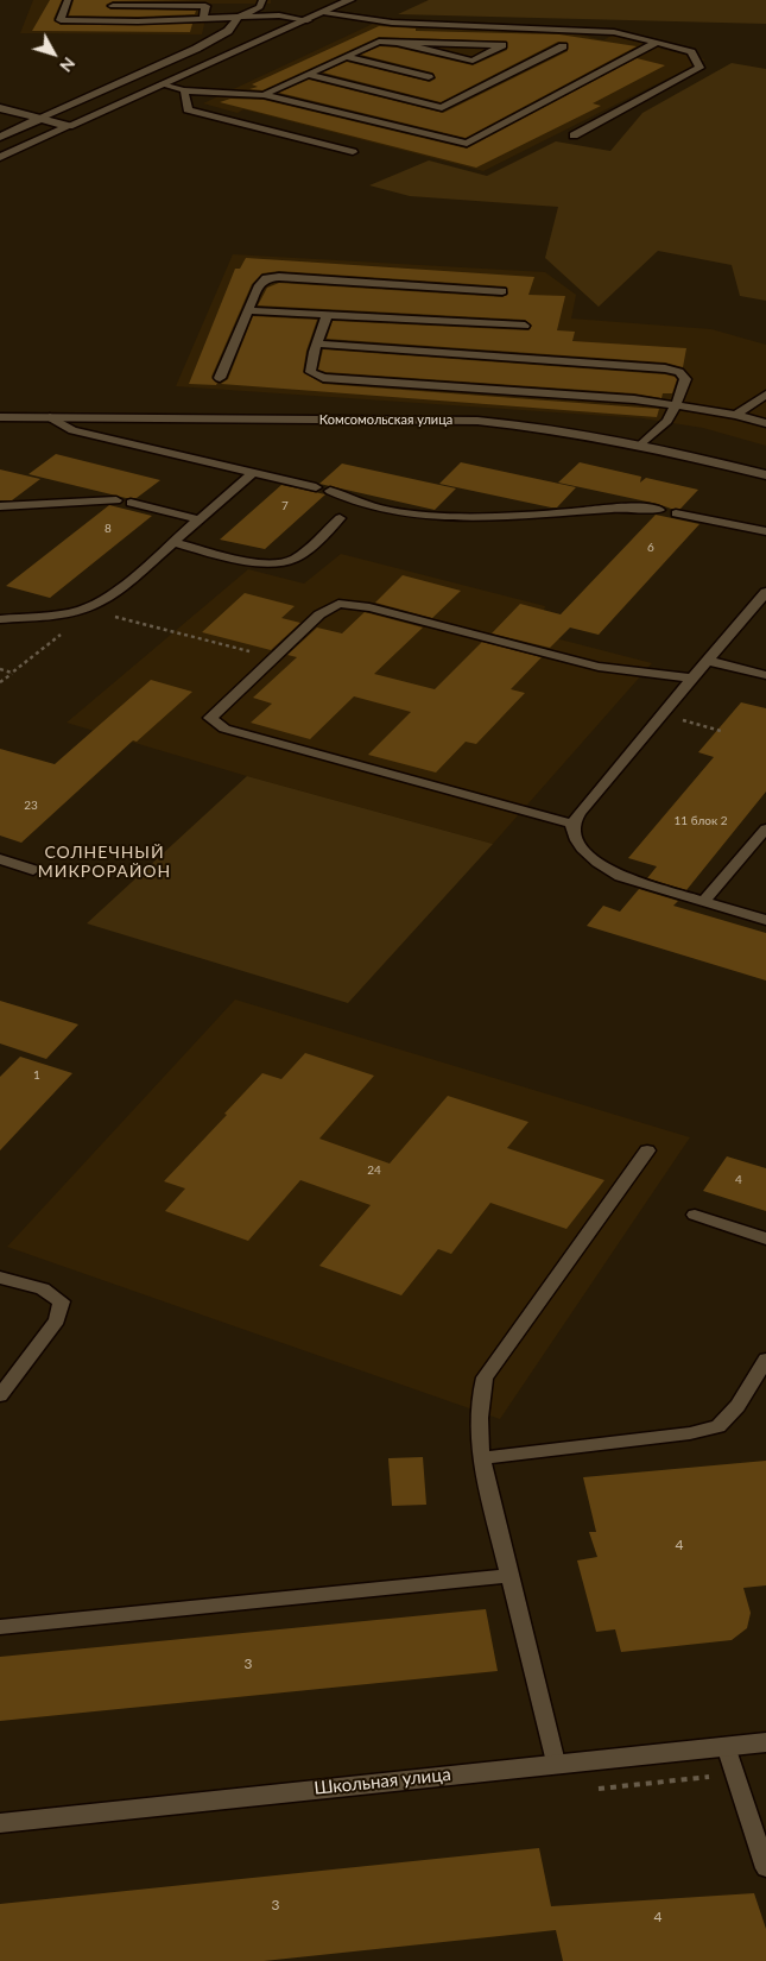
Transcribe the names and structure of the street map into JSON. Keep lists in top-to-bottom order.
{
  "streets": {
    "street": ["Комсомольская улица", "Школьная улица"]
  },
  "districts": ["СОЛНЕЧНЫЙ МИКРОРАЙОН"],
  "house_numbers": [
    "7",
    "8",
    "6",
    "23",
    "11 блок 2",
    "1",
    "24",
    "4",
    "4",
    "3",
    "3",
    "4"
  ],
  "north": "bottom right"
}
